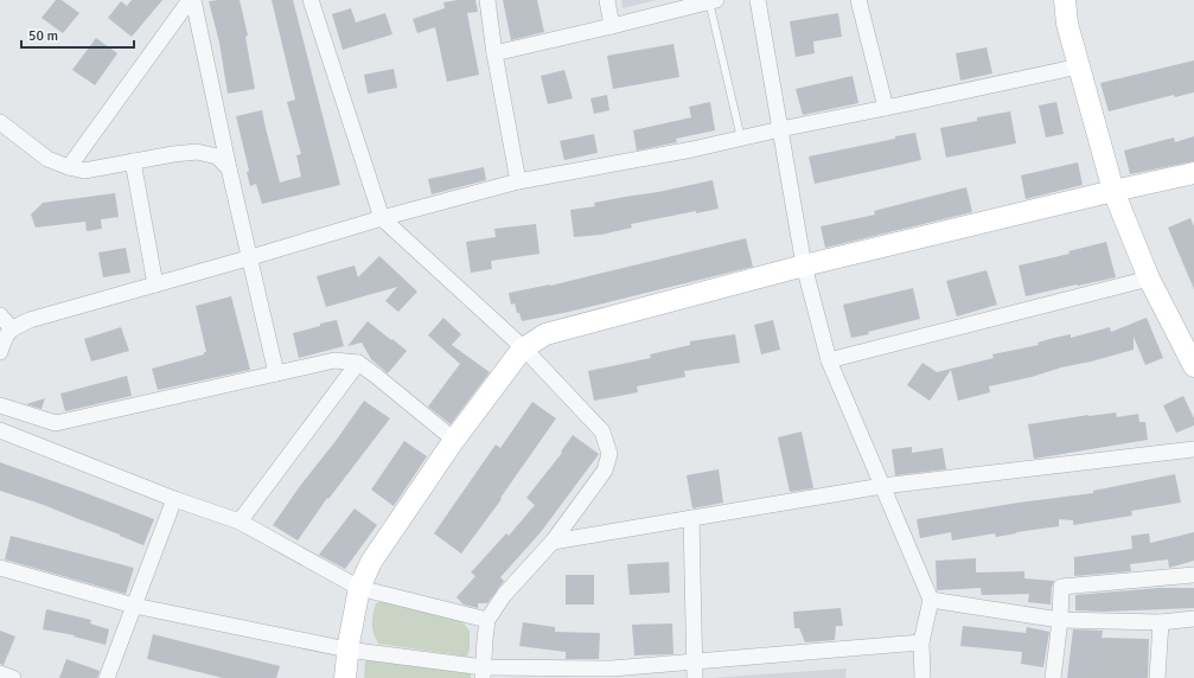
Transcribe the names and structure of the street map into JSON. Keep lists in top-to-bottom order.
{
  "scale_bar": "50 m"
}
